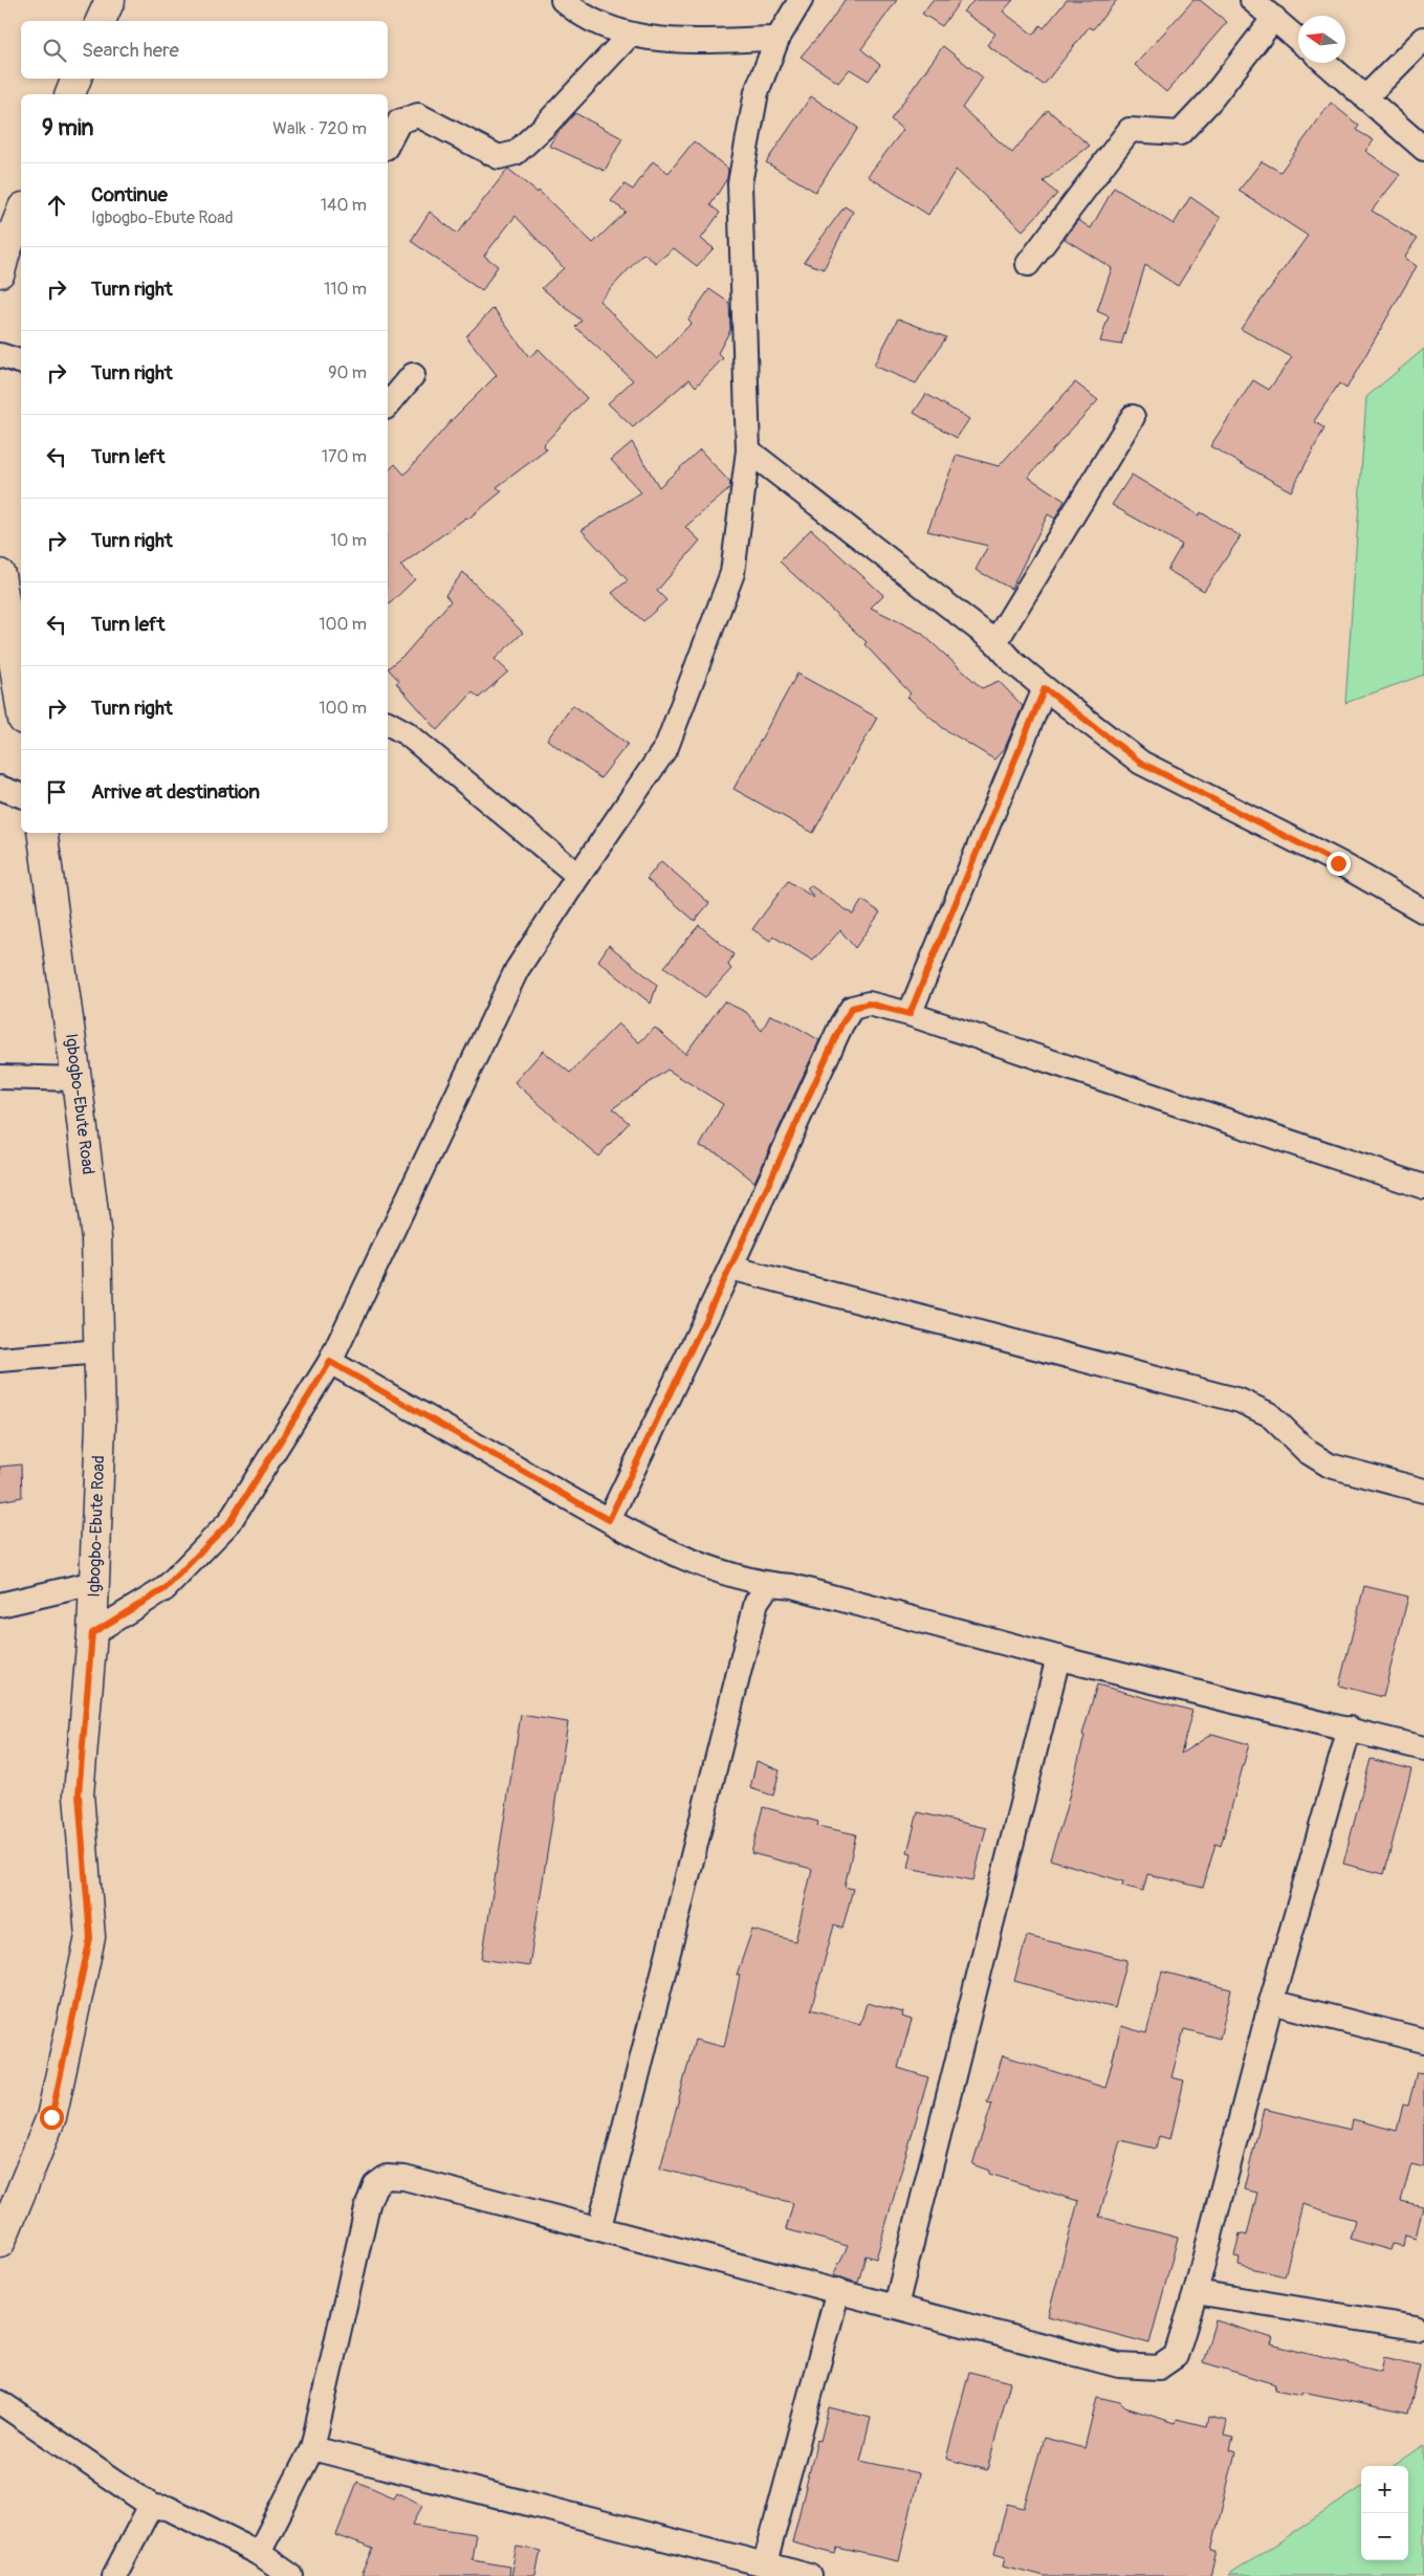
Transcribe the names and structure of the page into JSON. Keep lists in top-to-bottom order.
{
  "streets": {
    "main road": ["Igbogbo-Ebute Road"]
  },
  "north": "left",
  "page": {
    "search": "Search here",
    "heading": ["9 min", "Walk · 720 m"],
    "list": [
      ["Continue", "Igbogbo-Ebute Road", "140 m"],
      ["Turn right", "110 m"],
      ["Turn right", "90 m"],
      ["Turn left", "170 m"],
      ["Turn right", "10 m"],
      ["Turn left", "100 m"],
      ["Turn right", "100 m"],
      "Arrive at destination"
    ],
    "map_buttons": ["+", "−"]
  }
}
